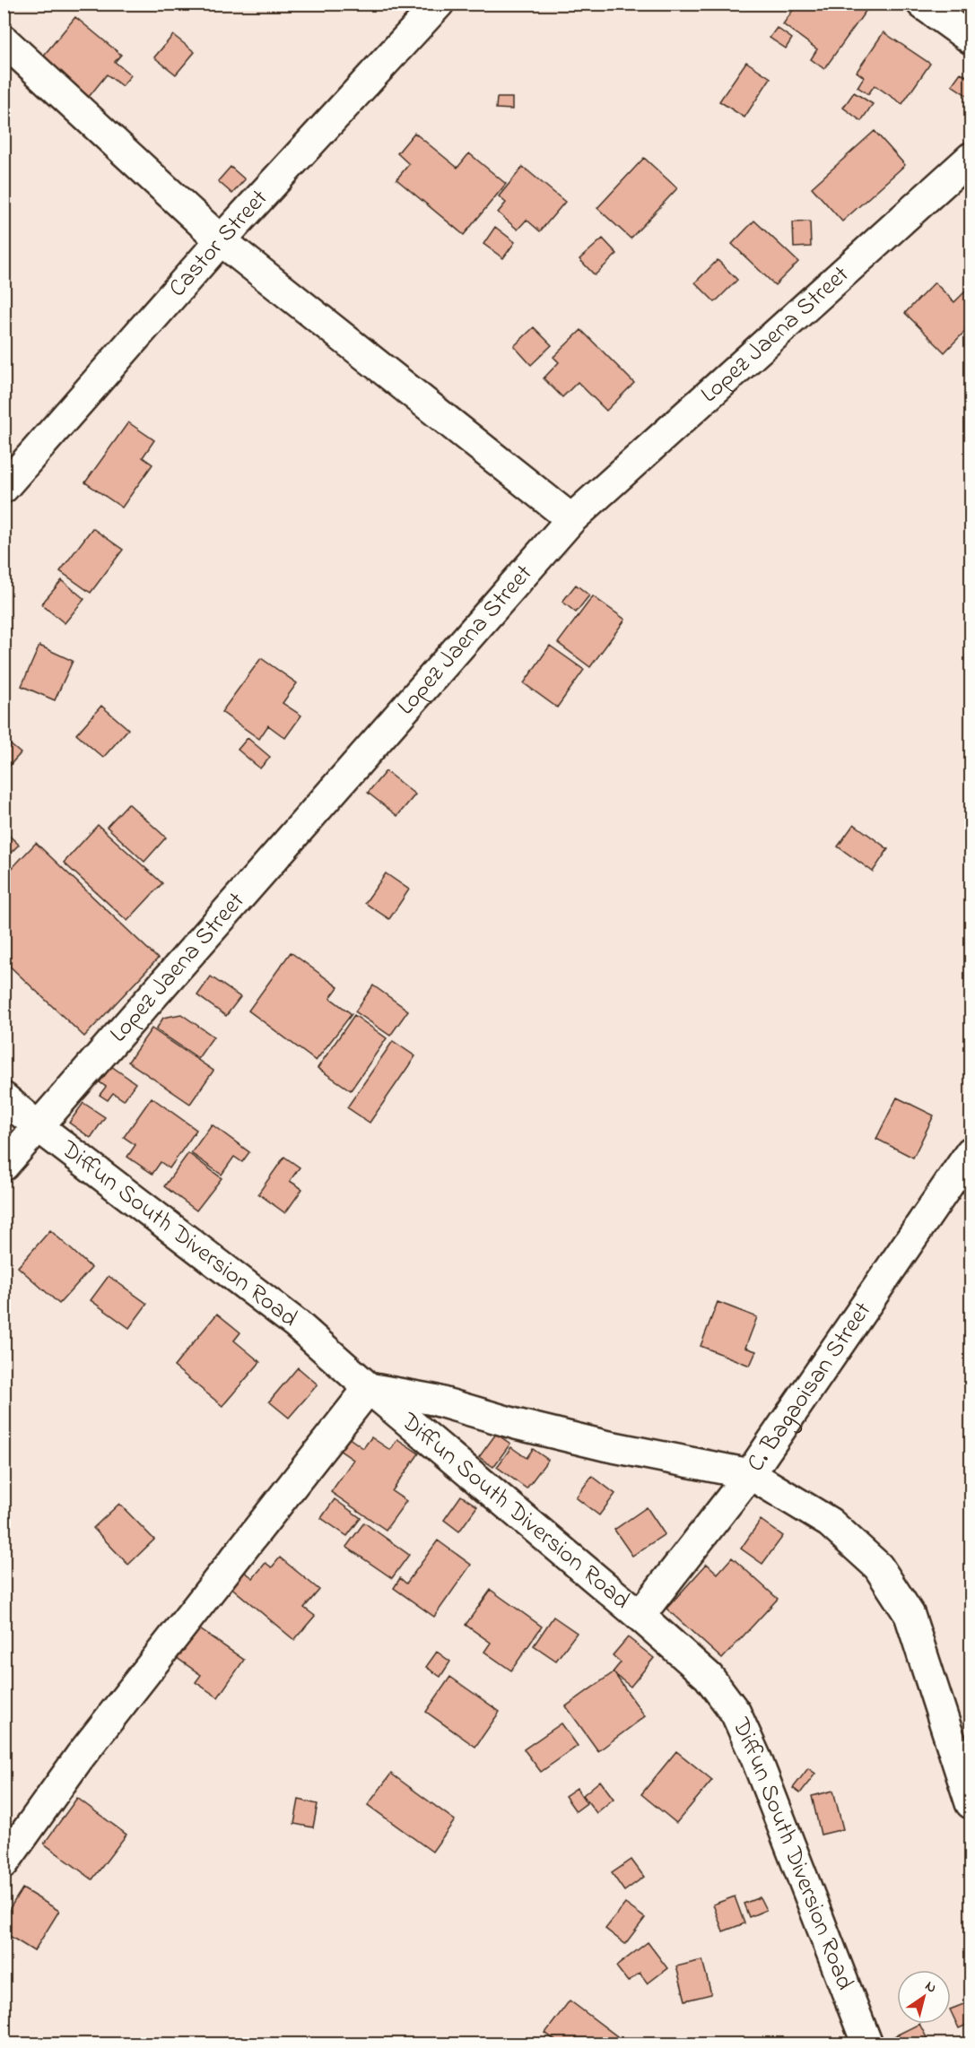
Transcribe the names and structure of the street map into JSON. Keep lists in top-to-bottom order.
{
  "streets": {
    "street": [
      "Castor Street",
      "Lopez Jaena Street",
      "Diffun South Diversion Road",
      "C. Bagaoisan Street"
    ]
  },
  "crossings": [
    ["Lopez Jaena Street", "Diffun South Diversion Road"],
    ["Diffun South Diversion Road", "C. Bagaoisan Street"]
  ],
  "north": "top right"
}
